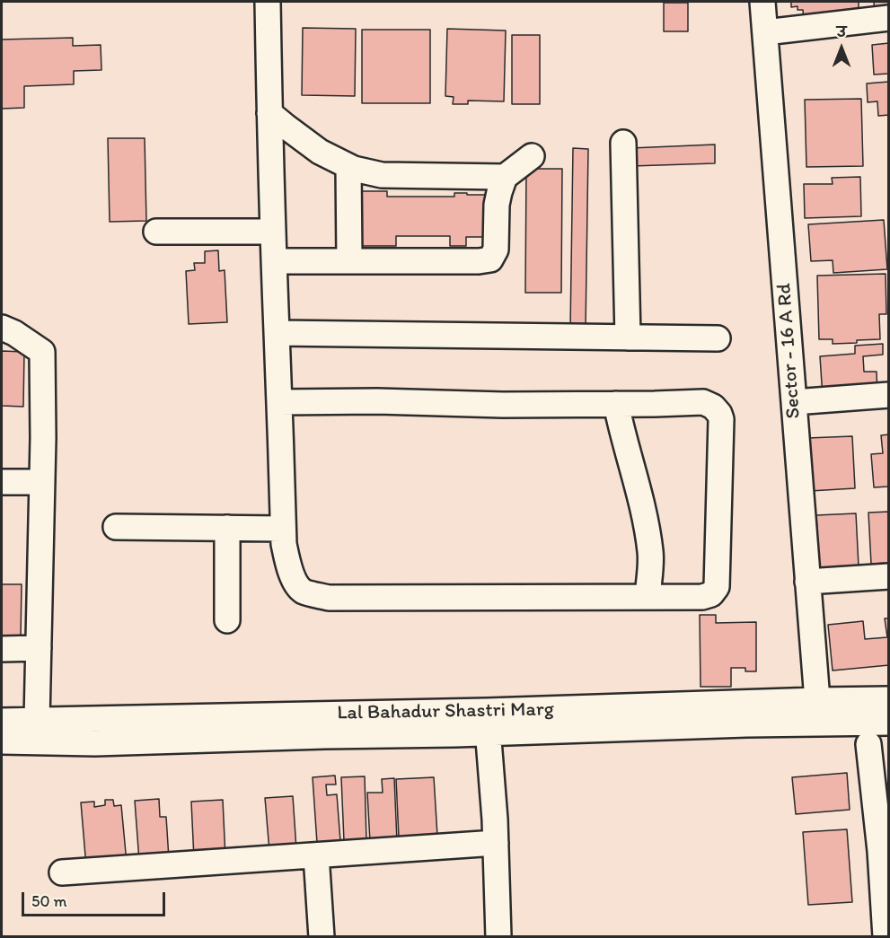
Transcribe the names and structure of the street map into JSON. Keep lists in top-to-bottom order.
{
  "streets": {
    "street": ["Sector - 16 A Rd"]
  },
  "scale_bar": "50 m",
  "north": "top"
}
